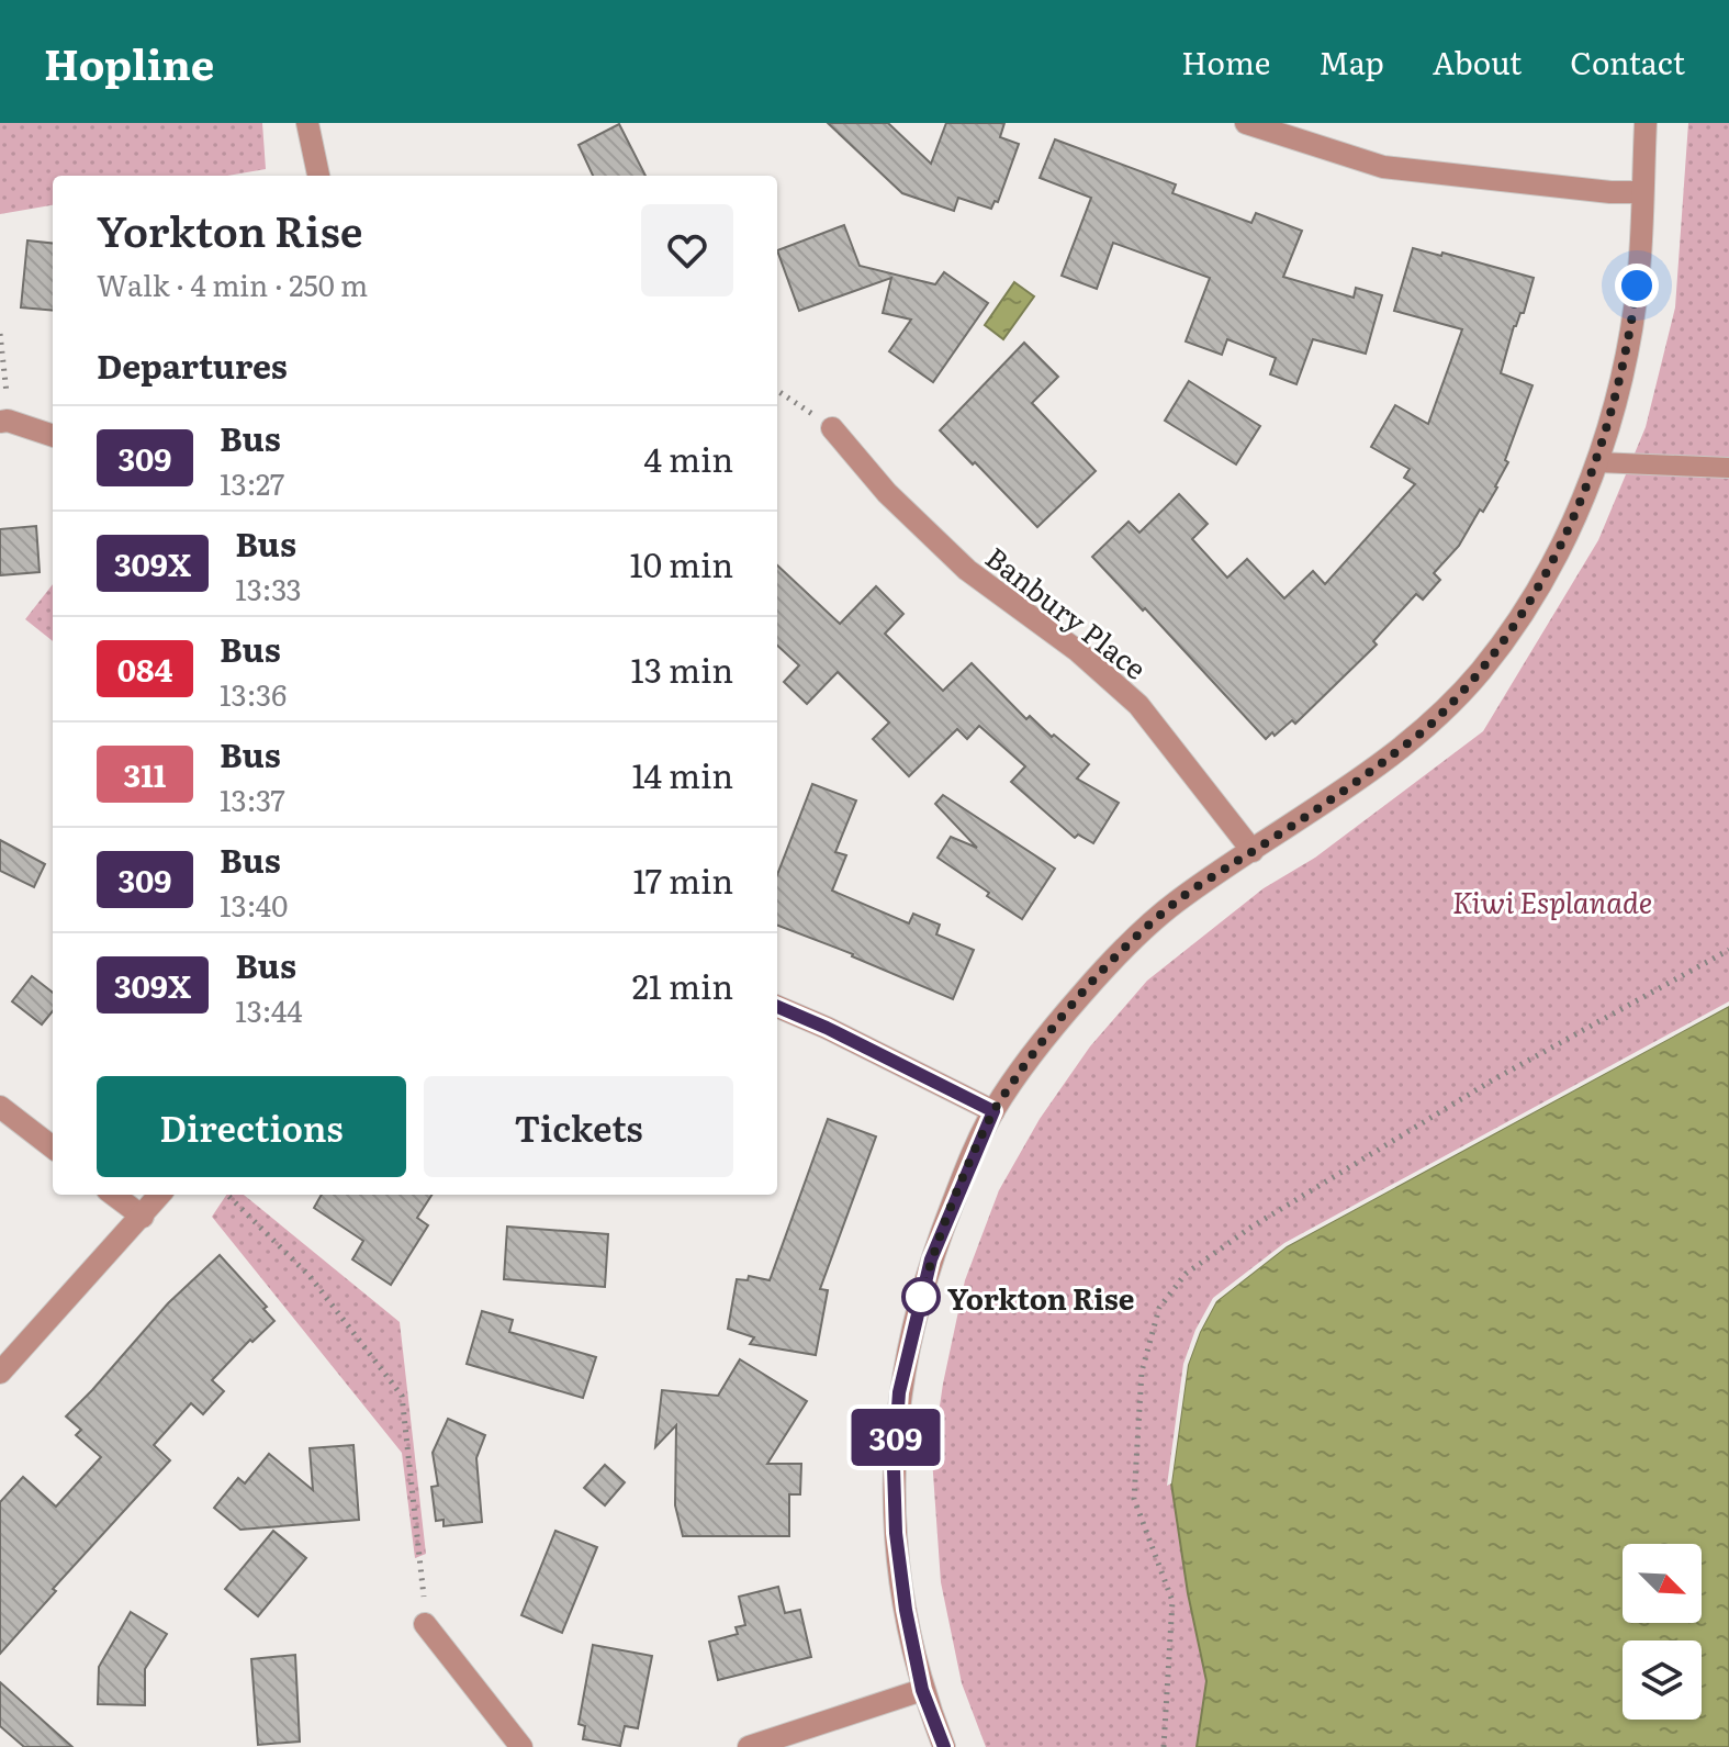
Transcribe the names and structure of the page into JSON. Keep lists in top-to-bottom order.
{
  "streets": {
    "street": ["Banbury Place"]
  },
  "parks": ["Kiwi Esplanade"],
  "places": ["Yorkton Rise"],
  "lines": ["bus line 309"],
  "north": "bottom right",
  "page": {
    "header": "Hopline",
    "nav": [
      "Home",
      "Map",
      "About",
      "Contact"
    ],
    "on_map": "309",
    "heading": [
      ["Yorkton Rise", "Walk · 4 min · 250 m"],
      "Departures"
    ],
    "list": [
      {
        "mark": "309",
        "name": "Bus",
        "note": "13:27",
        "value": "4 min"
      },
      {
        "mark": "309X",
        "name": "Bus",
        "note": "13:33",
        "value": "10 min"
      },
      {
        "mark": "084",
        "name": "Bus",
        "note": "13:36",
        "value": "13 min"
      },
      {
        "mark": "311",
        "name": "Bus",
        "note": "13:37",
        "value": "14 min"
      },
      {
        "mark": "309",
        "name": "Bus",
        "note": "13:40",
        "value": "17 min"
      },
      {
        "mark": "309X",
        "name": "Bus",
        "note": "13:44",
        "value": "21 min"
      }
    ],
    "buttons": ["Directions", "Tickets"]
  }
}
